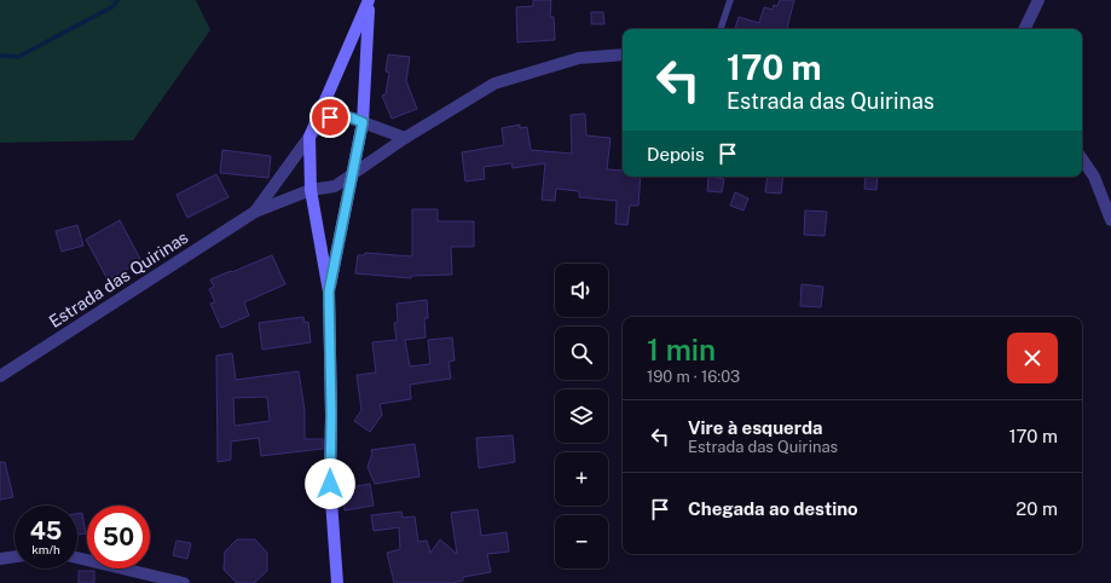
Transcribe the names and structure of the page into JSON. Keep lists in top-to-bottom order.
{
  "streets": {
    "street": ["Estrada das Quirinas"]
  },
  "page": {
    "turn": ["170 m", "Estrada das Quirinas"],
    "then": "Depois",
    "map_buttons": ["+", "−"],
    "heading": ["1 min", "190 m · 16:03"],
    "list": [
      {
        "name": "Vire à esquerda",
        "note": "Estrada das Quirinas",
        "value": "170 m"
      },
      {
        "name": "Chegada ao destino",
        "value": "20 m"
      }
    ],
    "speed": "45 km/h",
    "limit": "50"
  }
}
